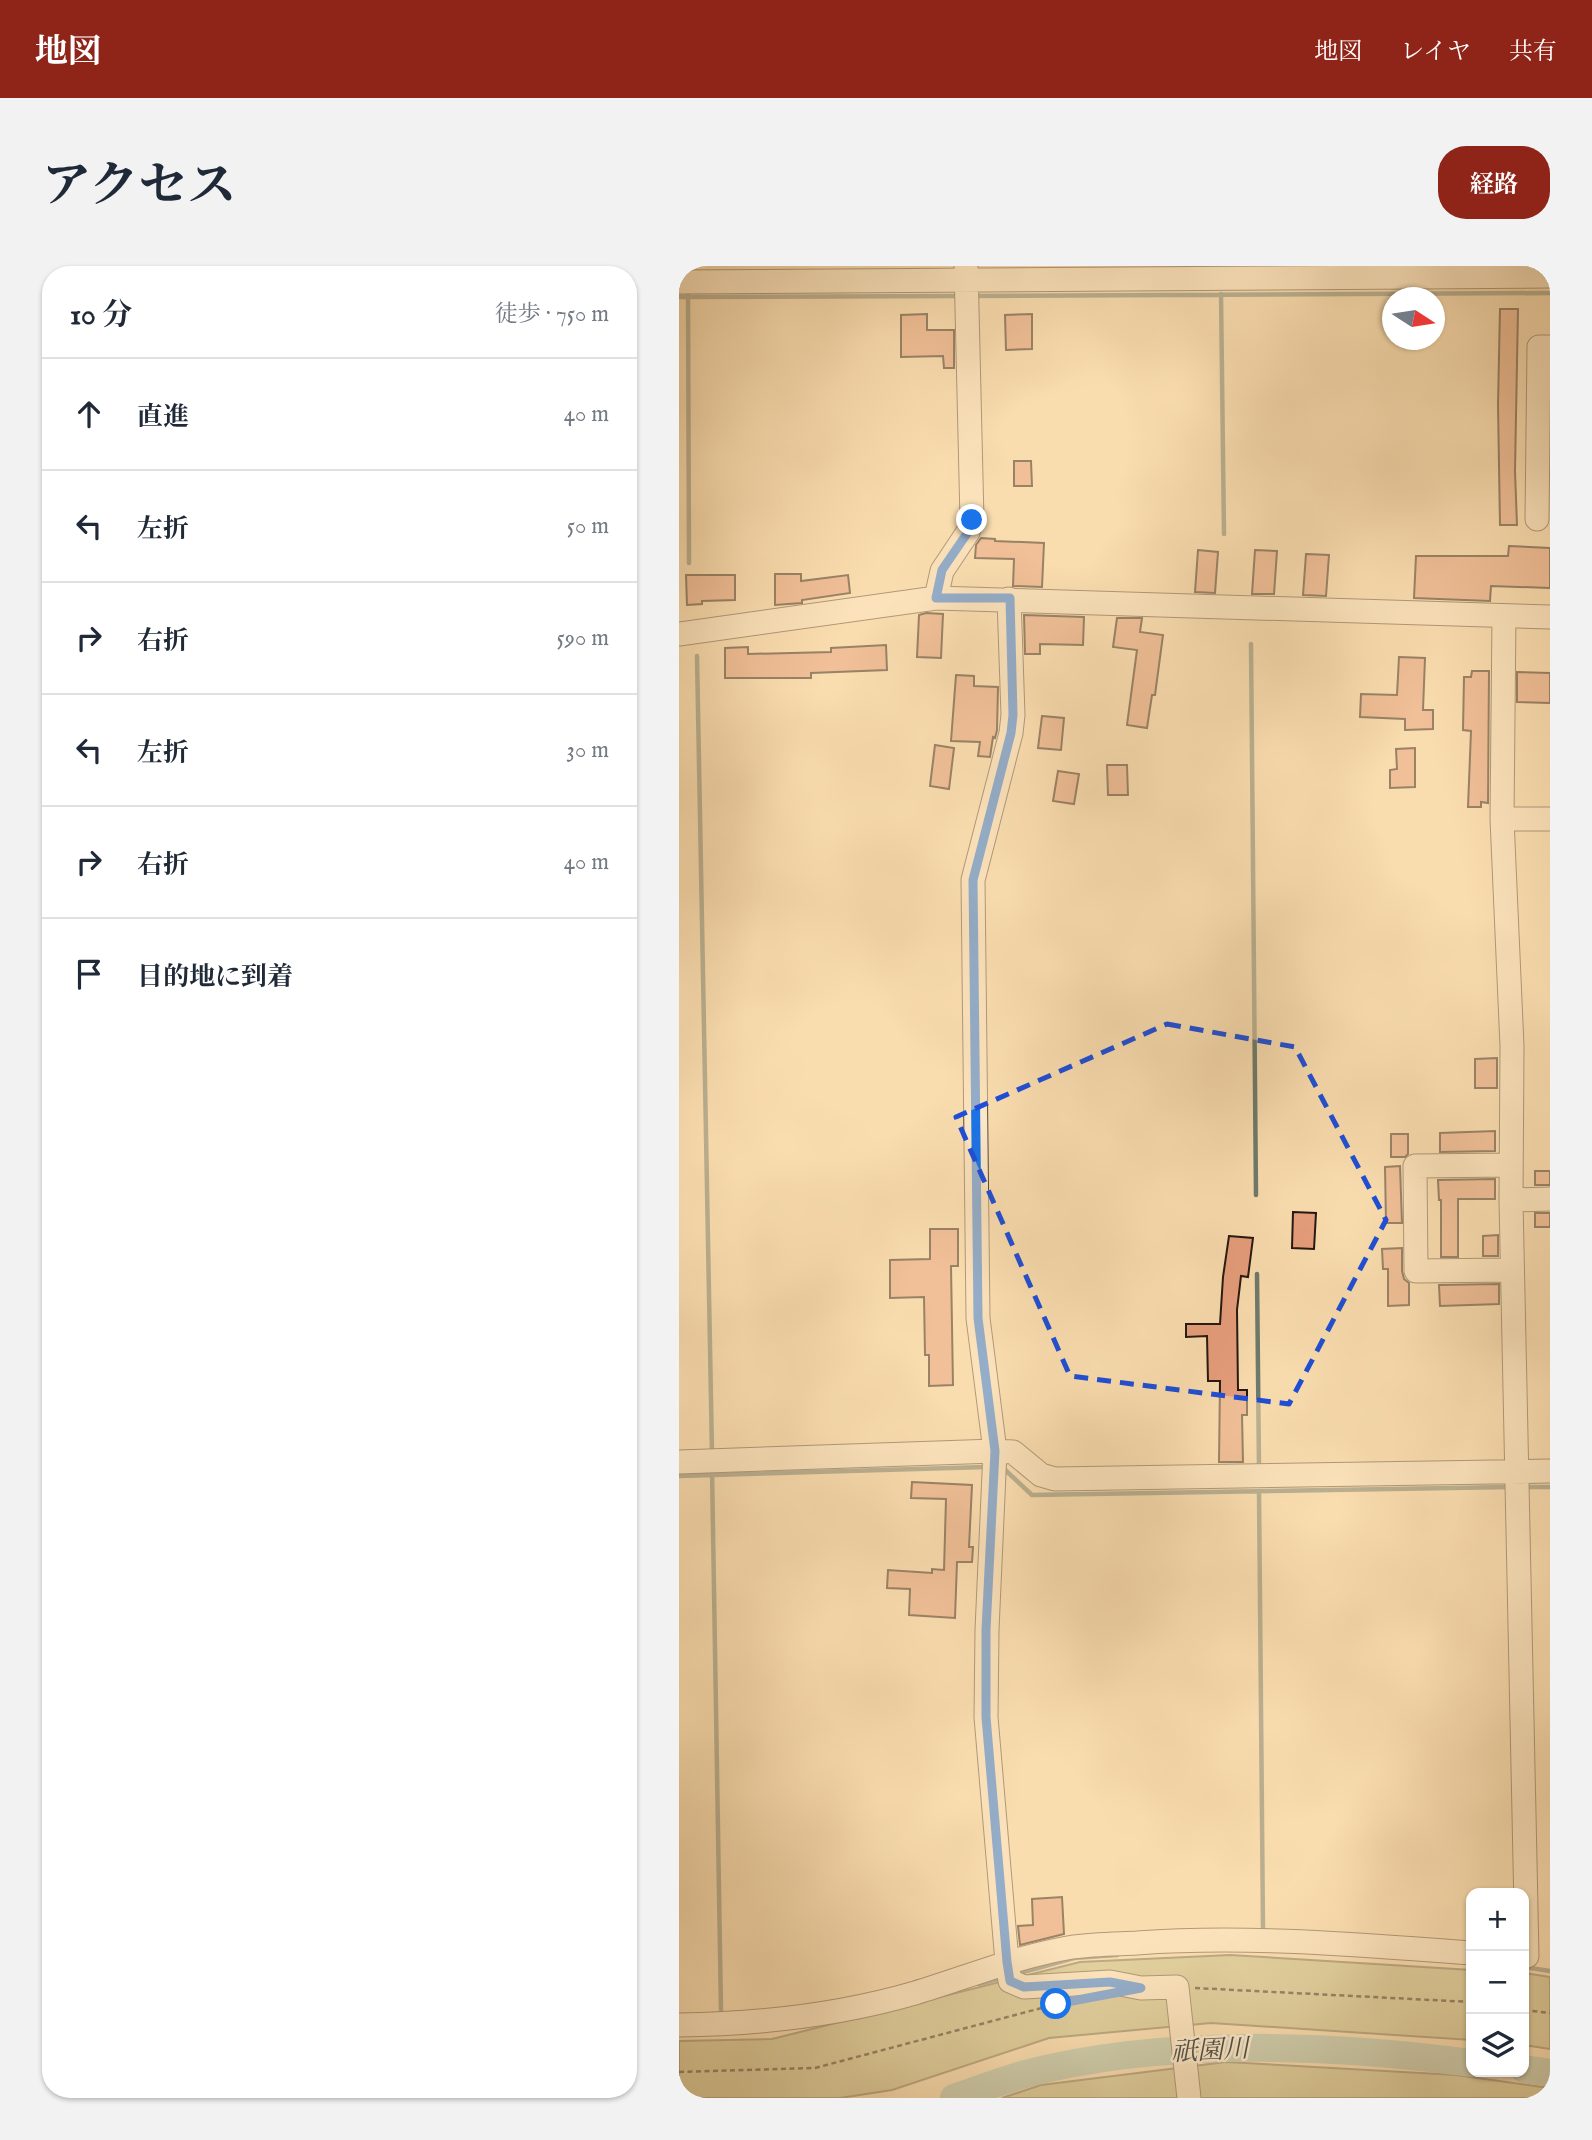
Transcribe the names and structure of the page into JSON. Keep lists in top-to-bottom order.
{
  "water": ["祇園川"],
  "north": "right",
  "page": {
    "header": "地図",
    "nav": ["地図", "レイヤ", "共有"],
    "title": "アクセス",
    "buttons": "経路",
    "heading": ["10 分", "徒歩 · 750 m"],
    "list": [
      ["直進", "40 m"],
      ["左折", "50 m"],
      ["右折", "590 m"],
      ["左折", "30 m"],
      ["右折", "40 m"],
      "目的地に到着"
    ],
    "map_buttons": ["+", "−"]
  }
}
